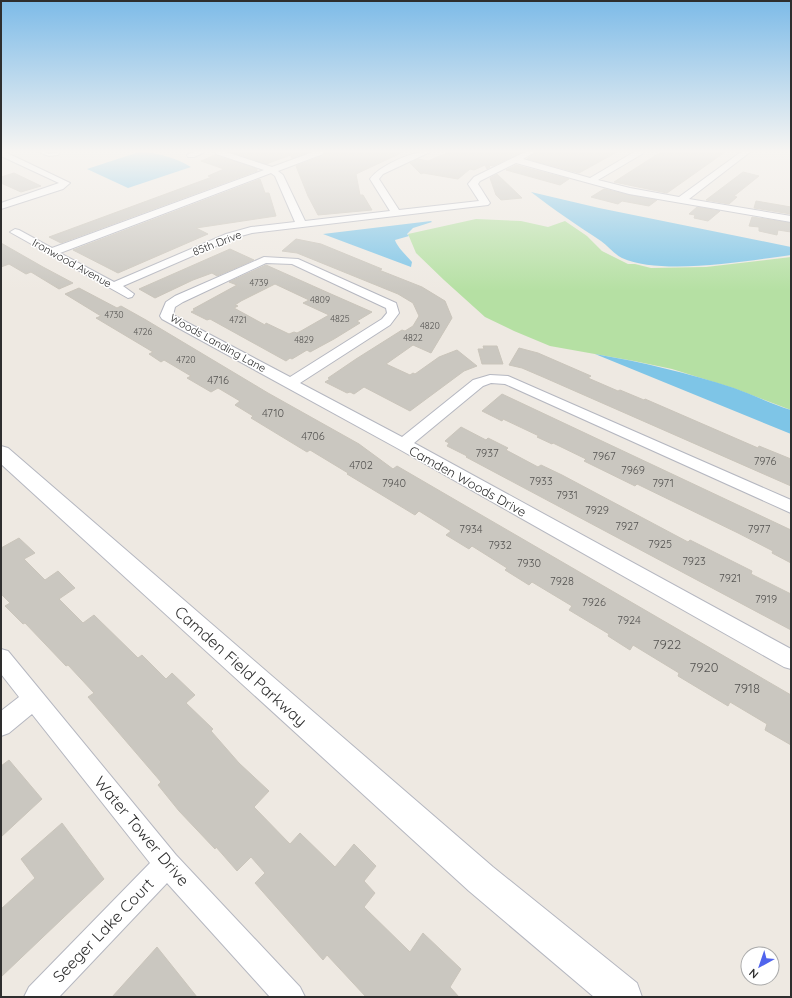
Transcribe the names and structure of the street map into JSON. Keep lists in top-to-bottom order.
{
  "streets": {
    "street": [
      "85th Drive",
      "Ironwood Avenue",
      "Woods Landing Lane",
      "Camden Woods Drive",
      "Camden Field Parkway",
      "Water Tower Drive",
      "Seeger Lake Court"
    ]
  },
  "crossings": [
    ["85th Drive", "Ironwood Avenue"],
    ["Woods Landing Lane", "Camden Woods Drive"],
    ["Water Tower Drive", "Seeger Lake Court"]
  ],
  "house_numbers": [
    "4739",
    "4809",
    "4730",
    "4825",
    "4721",
    "4820",
    "4726",
    "4822",
    "4829",
    "4720",
    "4716",
    "4710",
    "4706",
    "7937",
    "7967",
    "7976",
    "4702",
    "7969",
    "7933",
    "7940",
    "7971",
    "7931",
    "7929",
    "7927",
    "7934",
    "7977",
    "7925",
    "7932",
    "7923",
    "7930",
    "7921",
    "7928",
    "7919",
    "7926",
    "7924",
    "7922",
    "7920",
    "7918"
  ],
  "north": "bottom left"
}
